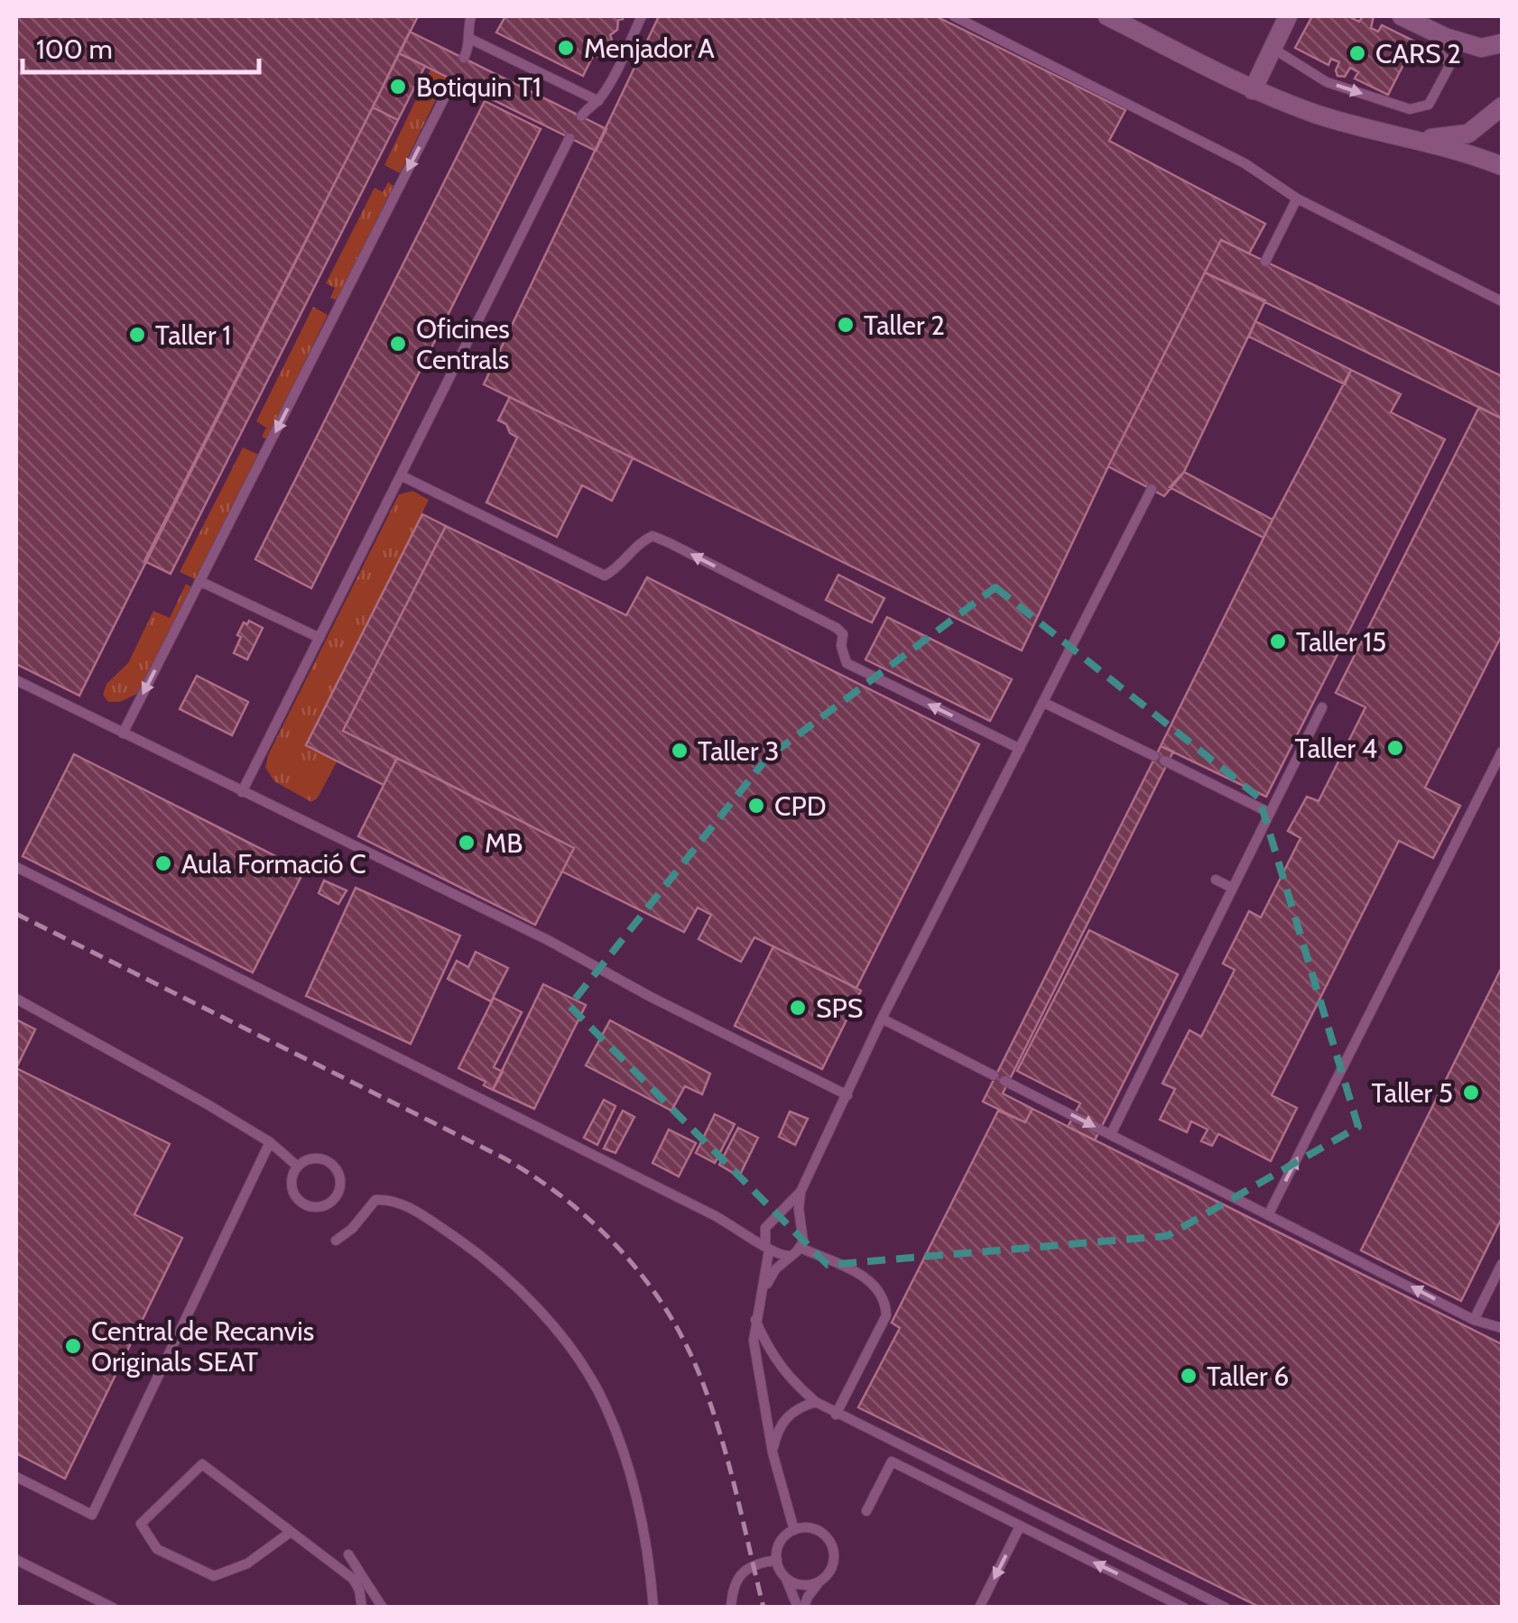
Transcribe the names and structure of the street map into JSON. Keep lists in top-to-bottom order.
{
  "places": [
    "Menjador A",
    "CARS 2",
    "Botiquin T1",
    "Taller 2",
    "Taller 1",
    "Oficines Centrals",
    "Taller 15",
    "Taller 4",
    "Taller 3",
    "CPD",
    "MB",
    "Aula Formació C",
    "SPS",
    "Taller 5",
    "Central de Recanvis Originals SEAT",
    "Taller 6"
  ],
  "scale_bar": "100 m"
}
